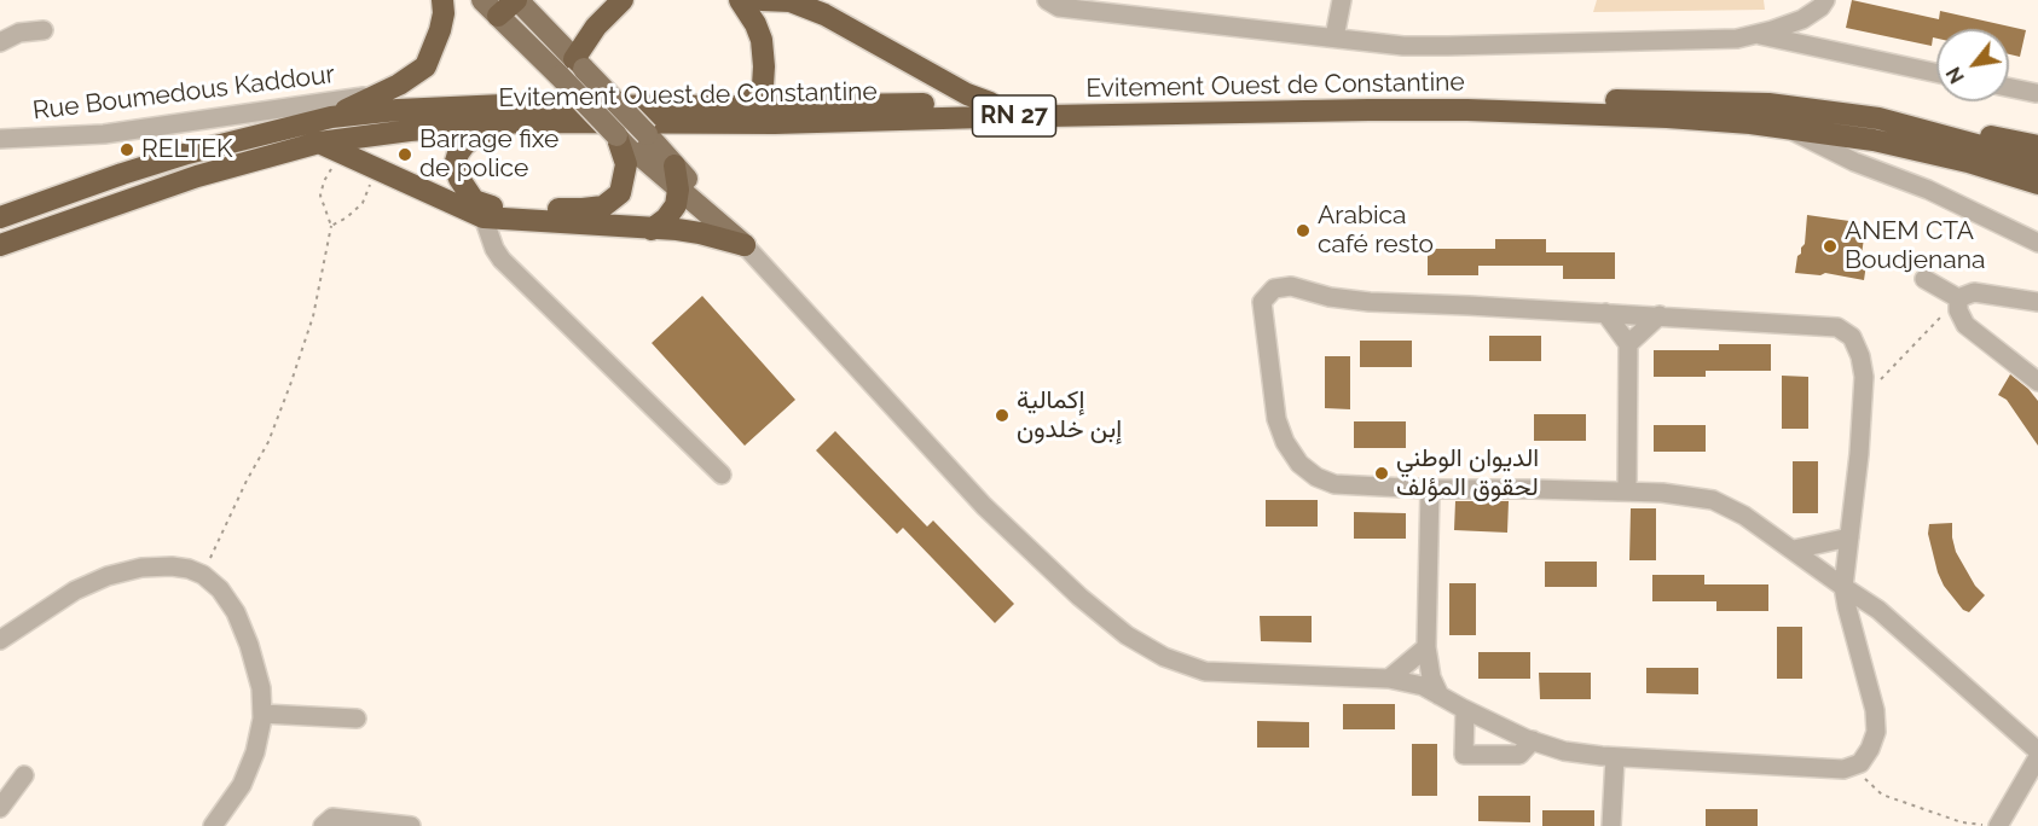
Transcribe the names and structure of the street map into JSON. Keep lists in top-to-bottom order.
{
  "streets": {
    "highway": ["Evitement Ouest de Constantine", "RN 27"],
    "street": ["Rue Boumedous Kaddour"]
  },
  "places": [
    "RELTEK",
    "Barrage fixe de police",
    "Arabica café resto",
    "ANEM CTA Boudjenana",
    "إكمالية إبن خلدون",
    "الديوان الوطني لحقوق المؤلف"
  ],
  "north": "bottom left"
}
